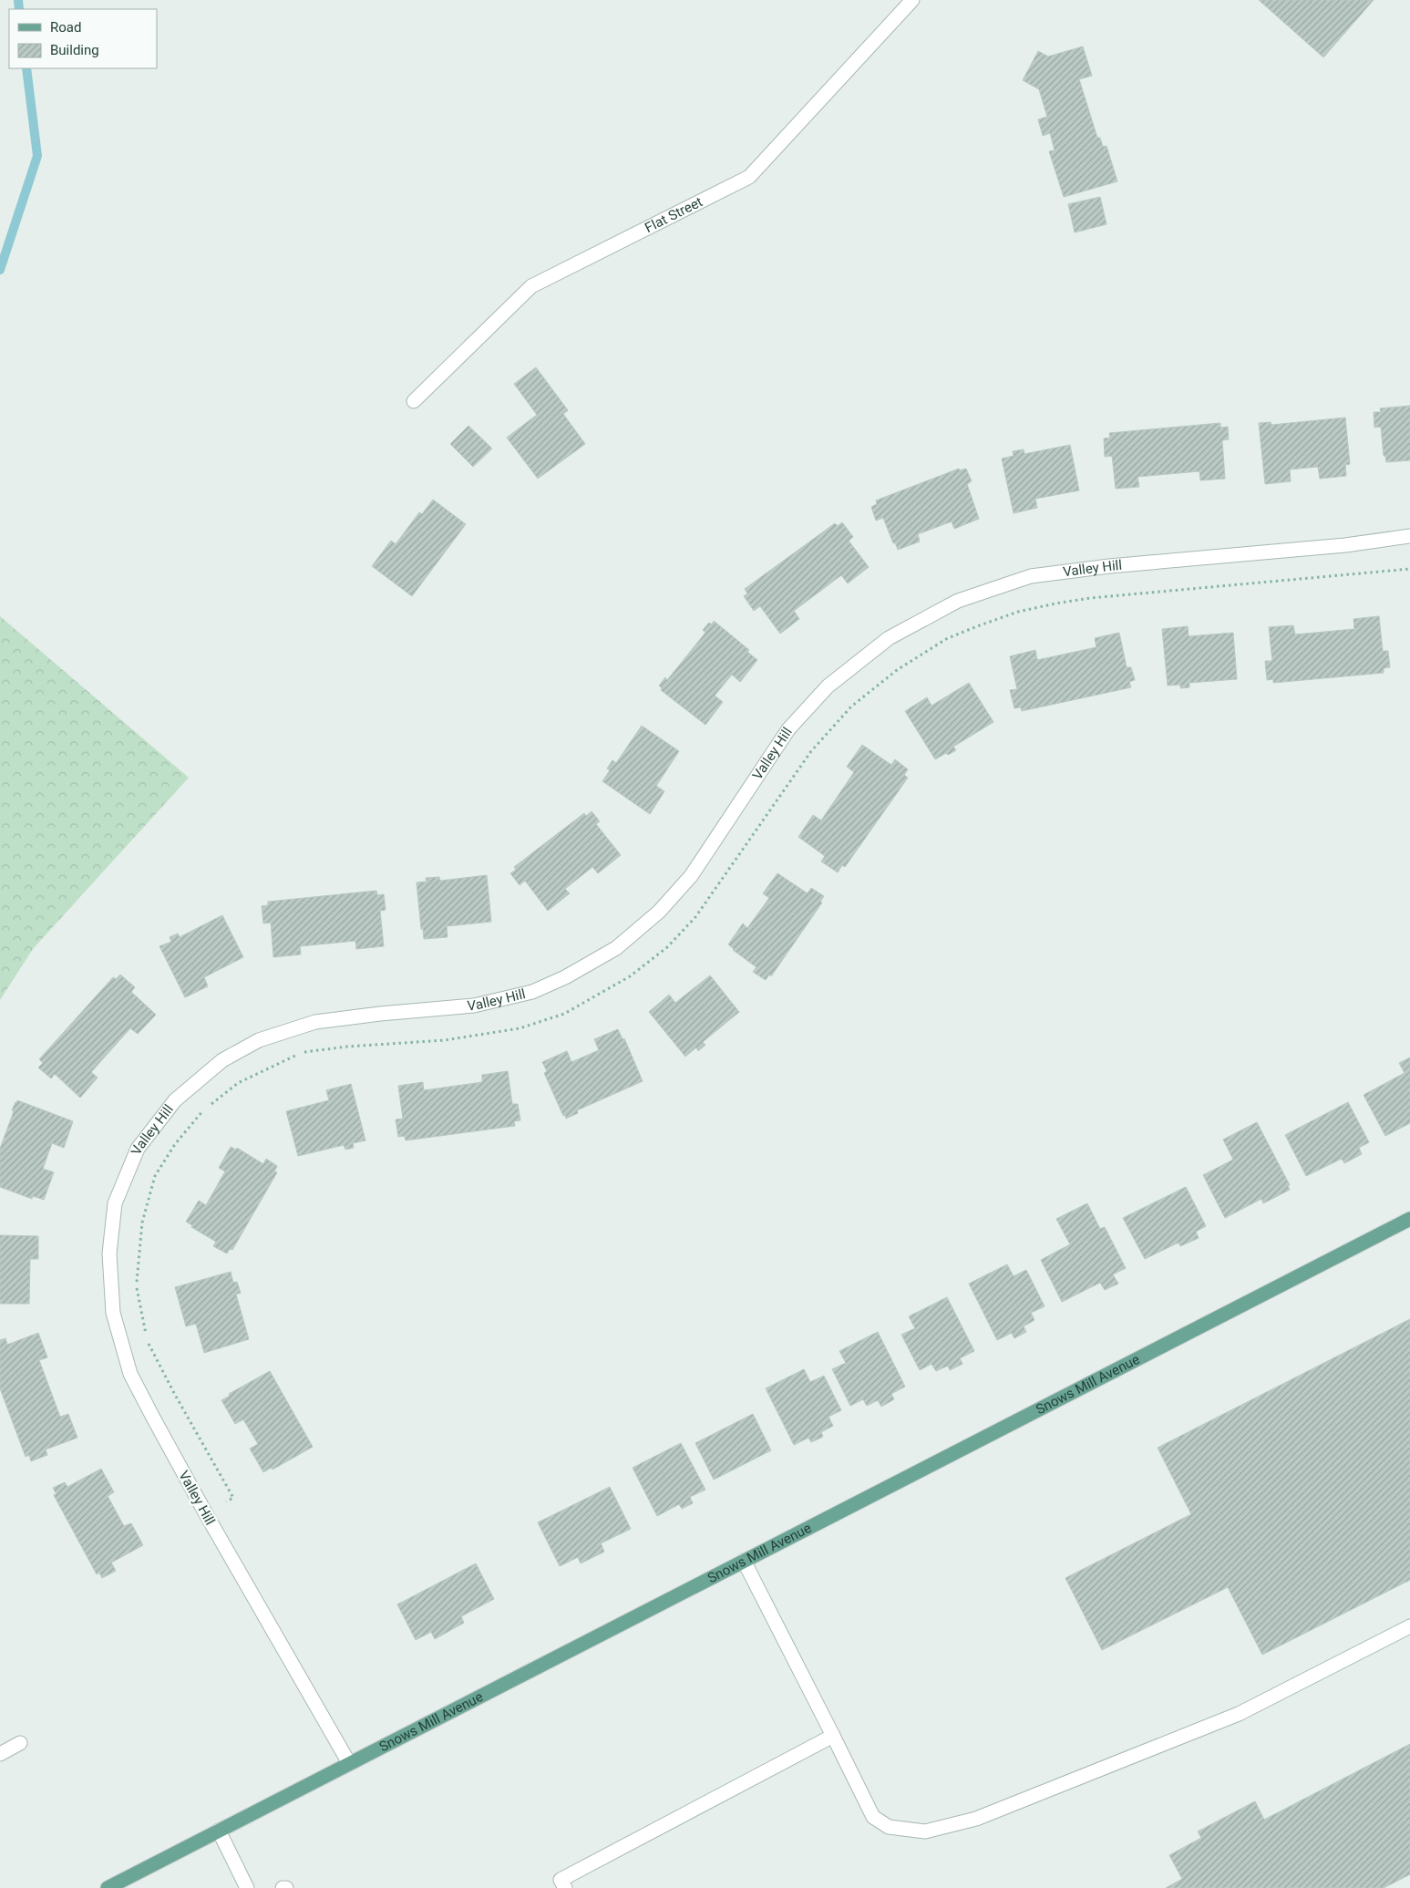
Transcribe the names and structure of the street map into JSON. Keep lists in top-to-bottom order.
{
  "streets": {
    "main road": ["Snows Mill Avenue"],
    "street": ["Flat Street", "Valley Hill"]
  },
  "crossings": [
    ["Valley Hill", "Snows Mill Avenue"]
  ],
  "legend": ["Road", "Building"]
}
